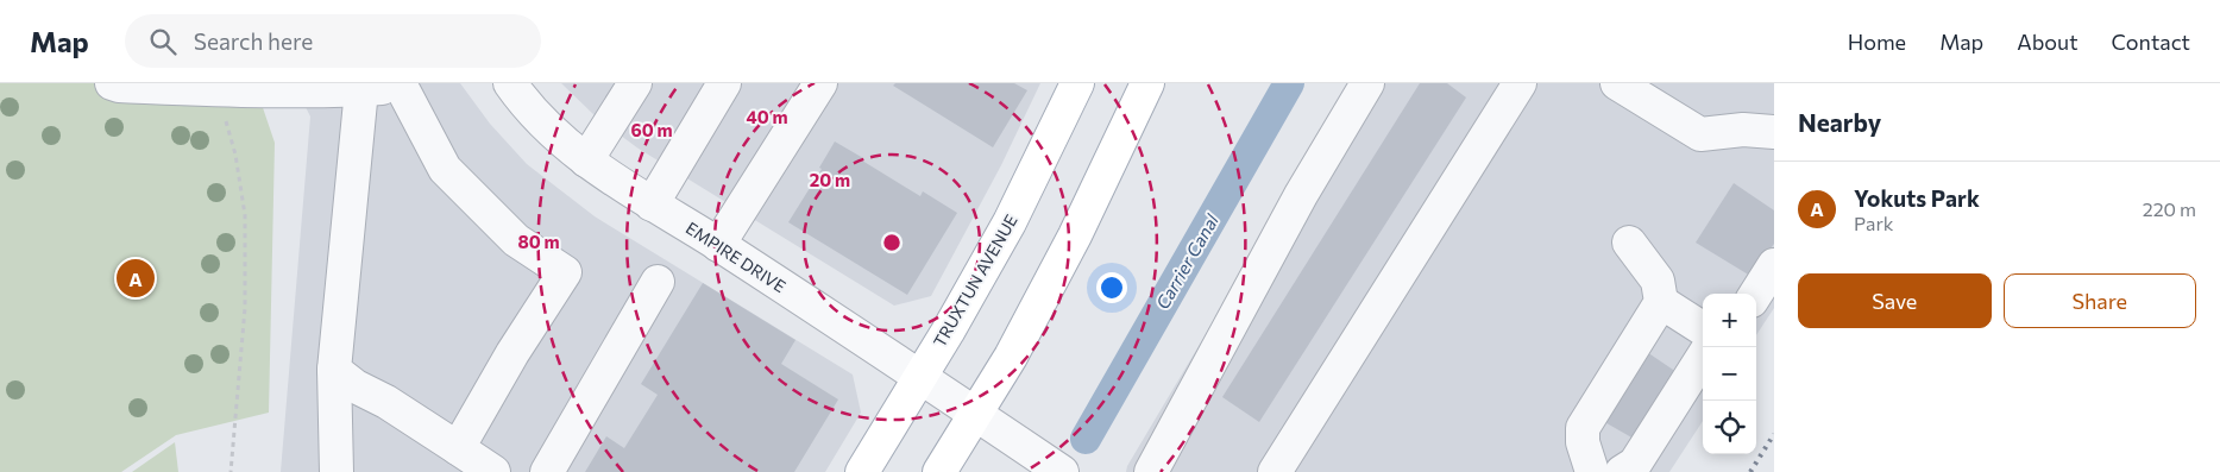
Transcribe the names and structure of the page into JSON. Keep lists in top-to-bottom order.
{
  "streets": {
    "main road": ["TRUXTUN AVENUE"],
    "street": ["EMPIRE DRIVE"]
  },
  "crossings": [
    ["EMPIRE DRIVE", "TRUXTUN AVENUE"]
  ],
  "water": ["Carrier Canal"],
  "page": {
    "header": "Map",
    "search": "Search here",
    "nav": [
      "Home",
      "Map",
      "About",
      "Contact"
    ],
    "heading": "Nearby",
    "list": [
      {
        "mark": "A",
        "name": "Yokuts Park",
        "note": "Park",
        "value": "220 m"
      }
    ],
    "buttons": ["Save", "Share"],
    "pins": "A",
    "map_buttons": ["+", "−"]
  },
  "rings": [
    "40 m",
    "60 m",
    "20 m",
    "80 m"
  ]
}
